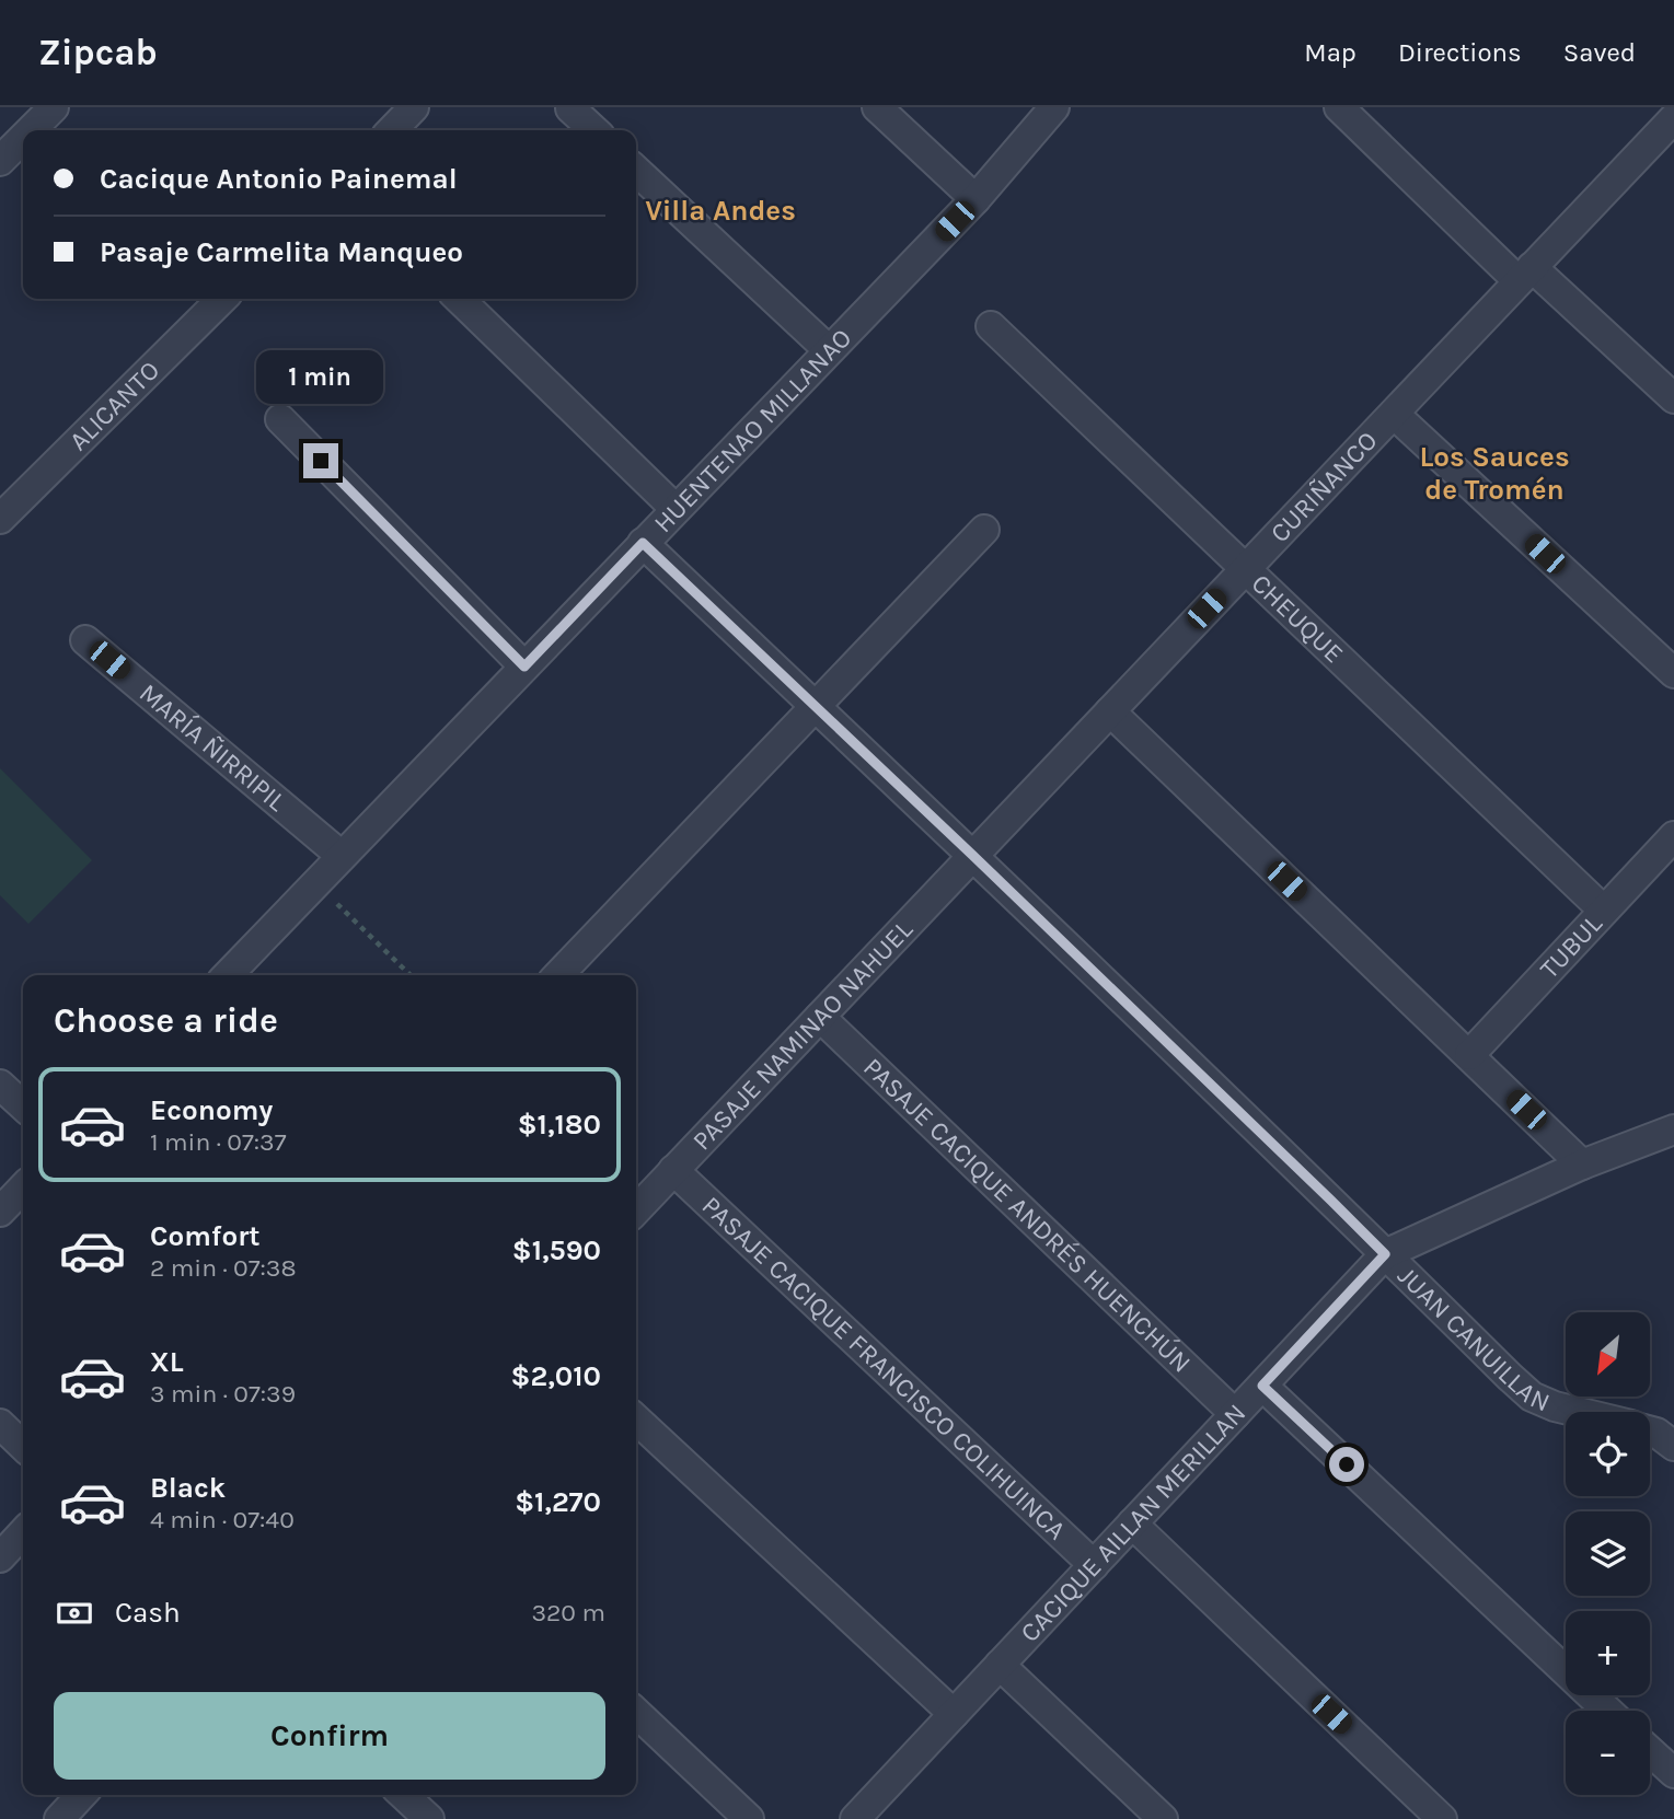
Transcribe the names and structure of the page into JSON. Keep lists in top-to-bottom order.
{
  "streets": {
    "street": [
      "ALICANTO",
      "HUENTENAO MILLANAO",
      "CURIÑANCO",
      "CHEUQUE",
      "MARÍA ÑIRRIPIL",
      "TUBUL",
      "PASAJE NAMINAO NAHUEL",
      "PASAJE CACIQUE ANDRÉS HUENCHÚN",
      "JUAN CANUILLAN",
      "PASAJE CACIQUE FRANCISCO COLIHUINCA",
      "CACIQUE AILLAN MERILLAN"
    ]
  },
  "crossings": [
    ["HUENTENAO MILLANAO", "MARÍA ÑIRRIPIL"],
    ["HUENTENAO MILLANAO", "JUAN CANUILLAN"],
    ["CURIÑANCO", "CHEUQUE"],
    ["CURIÑANCO", "PASAJE NAMINAO NAHUEL"],
    ["CURIÑANCO", "JUAN CANUILLAN"],
    ["CHEUQUE", "TUBUL"],
    ["PASAJE NAMINAO NAHUEL", "PASAJE CACIQUE ANDRÉS HUENCHÚN"],
    ["PASAJE NAMINAO NAHUEL", "JUAN CANUILLAN"],
    ["PASAJE NAMINAO NAHUEL", "PASAJE CACIQUE FRANCISCO COLIHUINCA"],
    ["PASAJE CACIQUE ANDRÉS HUENCHÚN", "CACIQUE AILLAN MERILLAN"],
    ["JUAN CANUILLAN", "CACIQUE AILLAN MERILLAN"],
    ["PASAJE CACIQUE FRANCISCO COLIHUINCA", "CACIQUE AILLAN MERILLAN"]
  ],
  "districts": ["Villa Andes", "Los Sauces de Tromén"],
  "north": "bottom left",
  "page": {
    "header": "Zipcab",
    "nav": ["Map", "Directions", "Saved"],
    "banner": ["Cacique Antonio Painemal", "Pasaje Carmelita Manqueo"],
    "bubble": "1 min",
    "heading": "Choose a ride",
    "list": [
      {
        "name": "Economy",
        "note": "1 min · 07:37",
        "value": "$1,180"
      },
      {
        "name": "Comfort",
        "note": "2 min · 07:38",
        "value": "$1,590"
      },
      {
        "name": "XL",
        "note": "3 min · 07:39",
        "value": "$2,010"
      },
      {
        "name": "Black",
        "note": "4 min · 07:40",
        "value": "$1,270"
      }
    ],
    "map_buttons": ["+", "−"],
    "pay": ["Cash", "320 m"],
    "buttons": "Confirm"
  }
}
